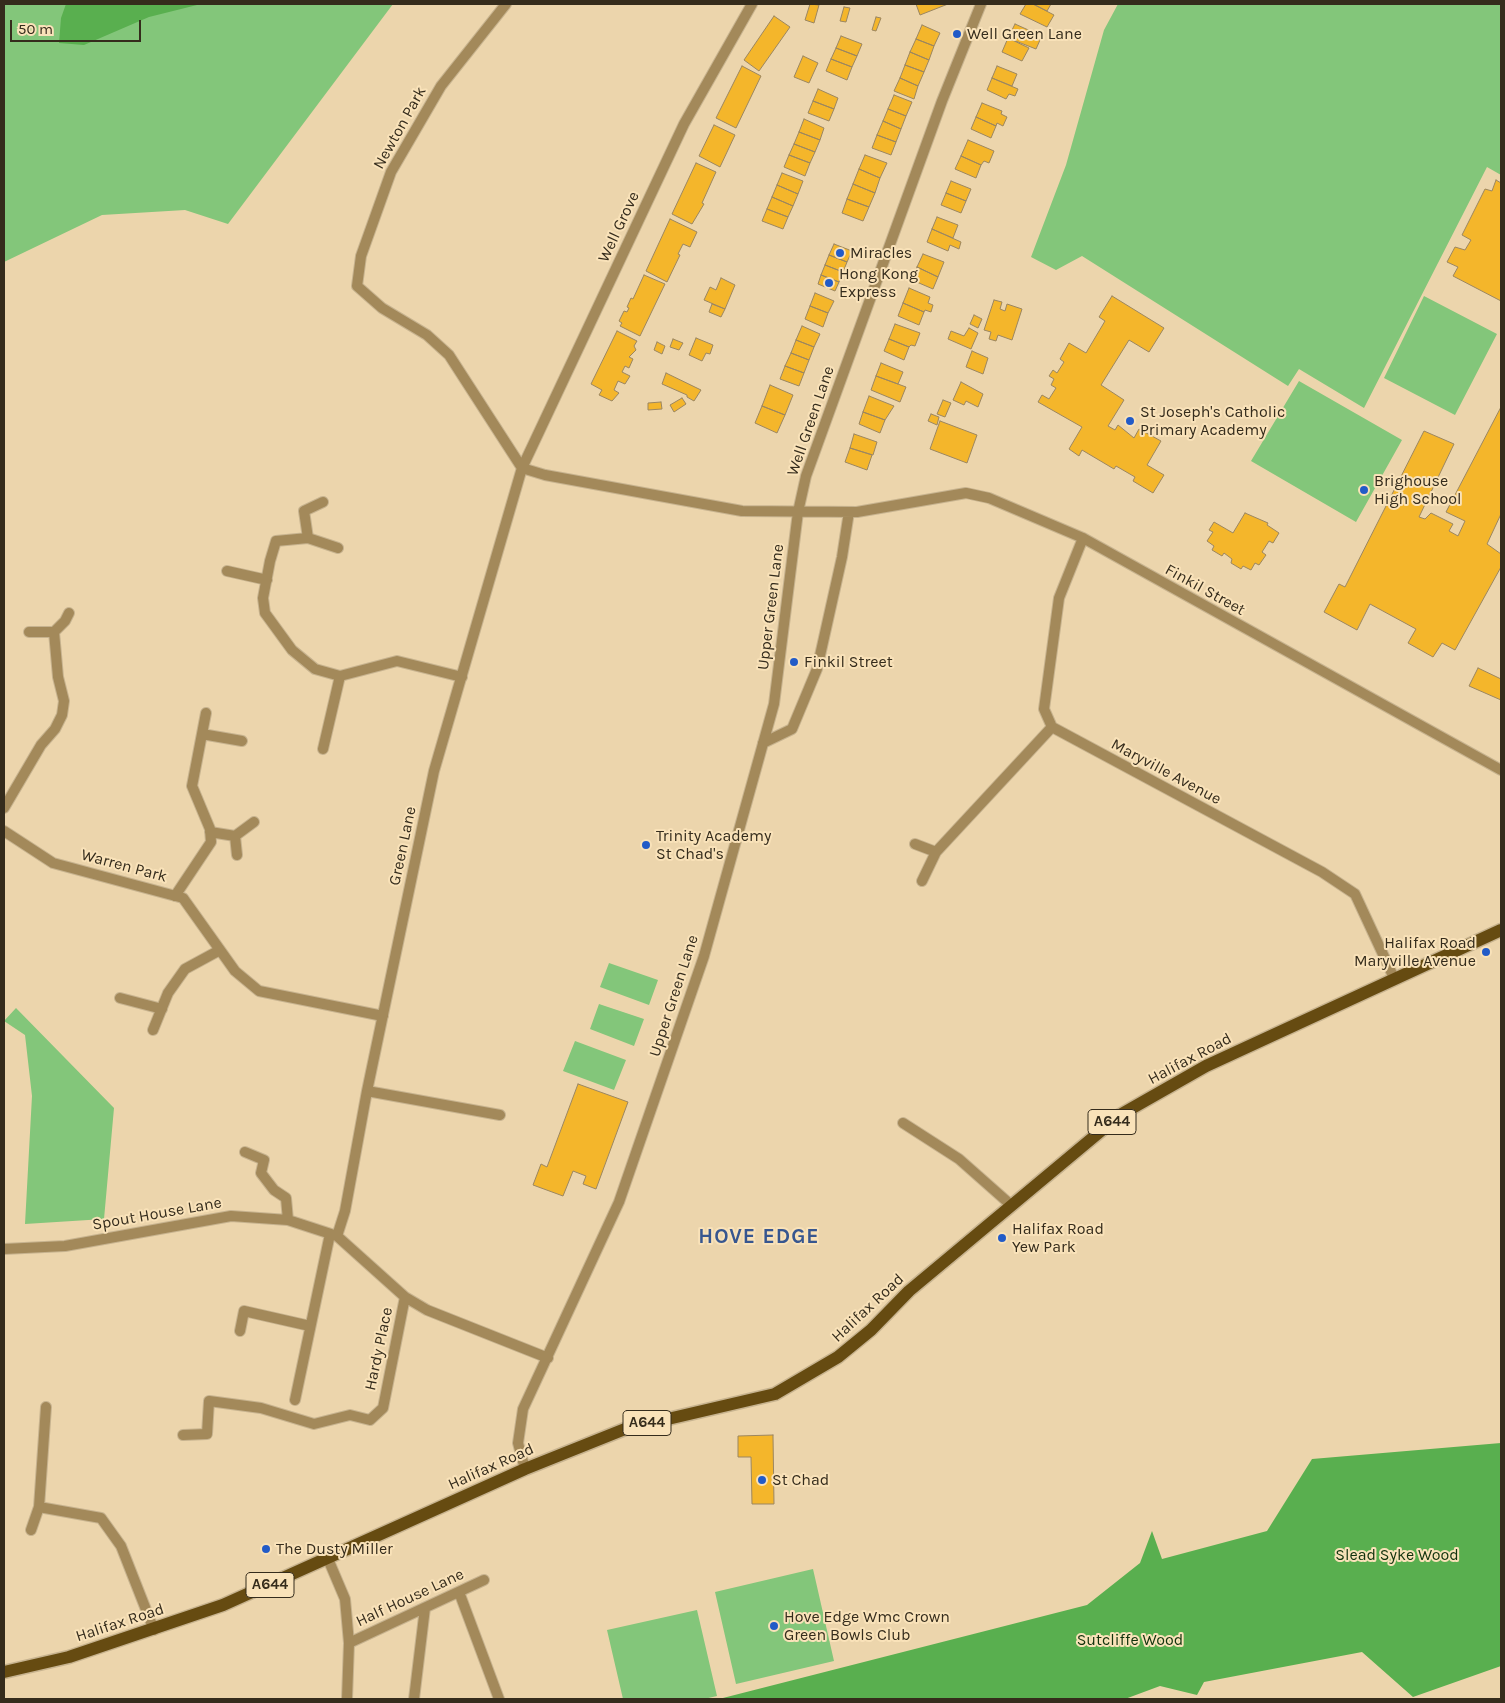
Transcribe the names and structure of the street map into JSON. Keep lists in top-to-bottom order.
{
  "streets": {
    "main road": ["Halifax Road", "A644"],
    "street": [
      "Newton Park",
      "Well Grove",
      "Well Green Lane",
      "Finkil Street",
      "Upper Green Lane",
      "Maryville Avenue",
      "Green Lane",
      "Warren Park",
      "Spout House Lane",
      "Hardy Place",
      "Half House Lane"
    ]
  },
  "crossings": [
    ["Newton Park", "Well Grove"],
    ["Newton Park", "Finkil Street"],
    ["Newton Park", "Green Lane"],
    ["Well Grove", "Finkil Street"],
    ["Well Grove", "Green Lane"],
    ["Well Green Lane", "Finkil Street"],
    ["Well Green Lane", "Upper Green Lane"],
    ["Finkil Street", "Upper Green Lane"],
    ["Finkil Street", "Green Lane"],
    ["Upper Green Lane", "Halifax Road"],
    ["Upper Green Lane", "Spout House Lane"],
    ["Maryville Avenue", "Halifax Road"],
    ["Green Lane", "Warren Park"],
    ["Green Lane", "Spout House Lane"],
    ["Halifax Road", "Half House Lane"],
    ["Spout House Lane", "Hardy Place"]
  ],
  "districts": ["HOVE EDGE"],
  "parks": ["Slead Syke Wood", "Sutcliffe Wood"],
  "places": [
    "Well Green Lane",
    "Miracles",
    "Hong Kong Express",
    "St Joseph's Catholic Primary Academy",
    "Brighouse High School",
    "Finkil Street",
    "Trinity Academy St Chad's",
    "Halifax Road Maryville Avenue",
    "Halifax Road Yew Park",
    "St Chad",
    "The Dusty Miller",
    "Hove Edge Wmc Crown Green Bowls Club"
  ],
  "scale_bar": "50 m"
}
